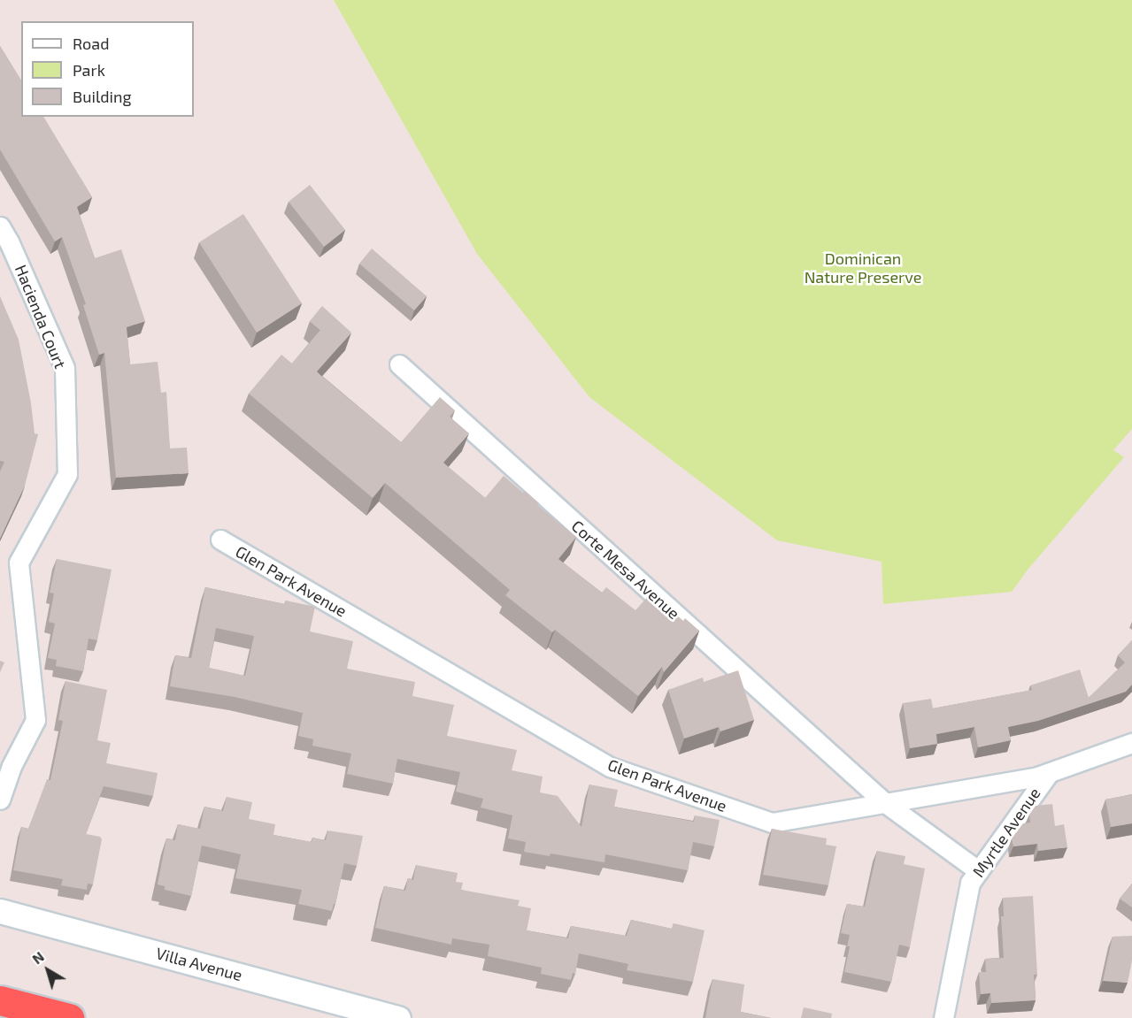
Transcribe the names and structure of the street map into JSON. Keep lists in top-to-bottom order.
{
  "streets": {
    "street": [
      "Hacienda Court",
      "Corte Mesa Avenue",
      "Glen Park Avenue",
      "Myrtle Avenue",
      "Villa Avenue"
    ]
  },
  "crossings": [
    ["Corte Mesa Avenue", "Glen Park Avenue"],
    ["Corte Mesa Avenue", "Myrtle Avenue"],
    ["Glen Park Avenue", "Myrtle Avenue"]
  ],
  "parks": ["Dominican Nature Preserve"],
  "legend": ["Road", "Park", "Building"],
  "north": "top left"
}
